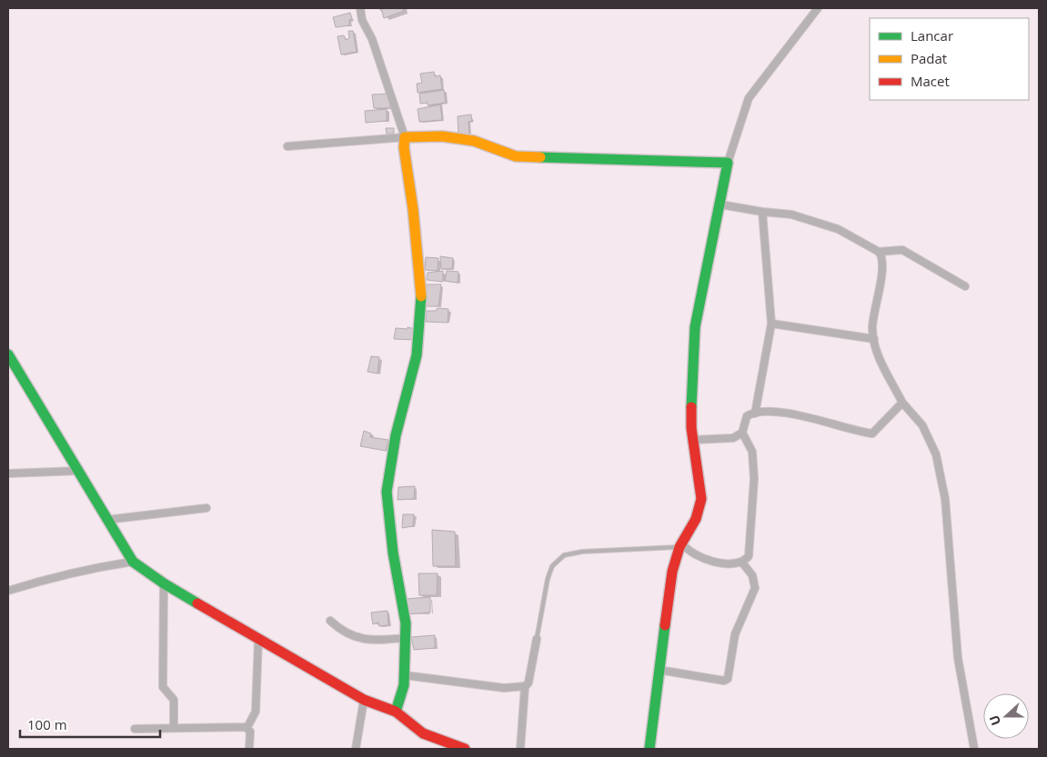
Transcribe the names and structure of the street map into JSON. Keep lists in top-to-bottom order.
{
  "legend": ["Lancar", "Padat", "Macet"],
  "scale_bar": "100 m",
  "north": "left"
}
